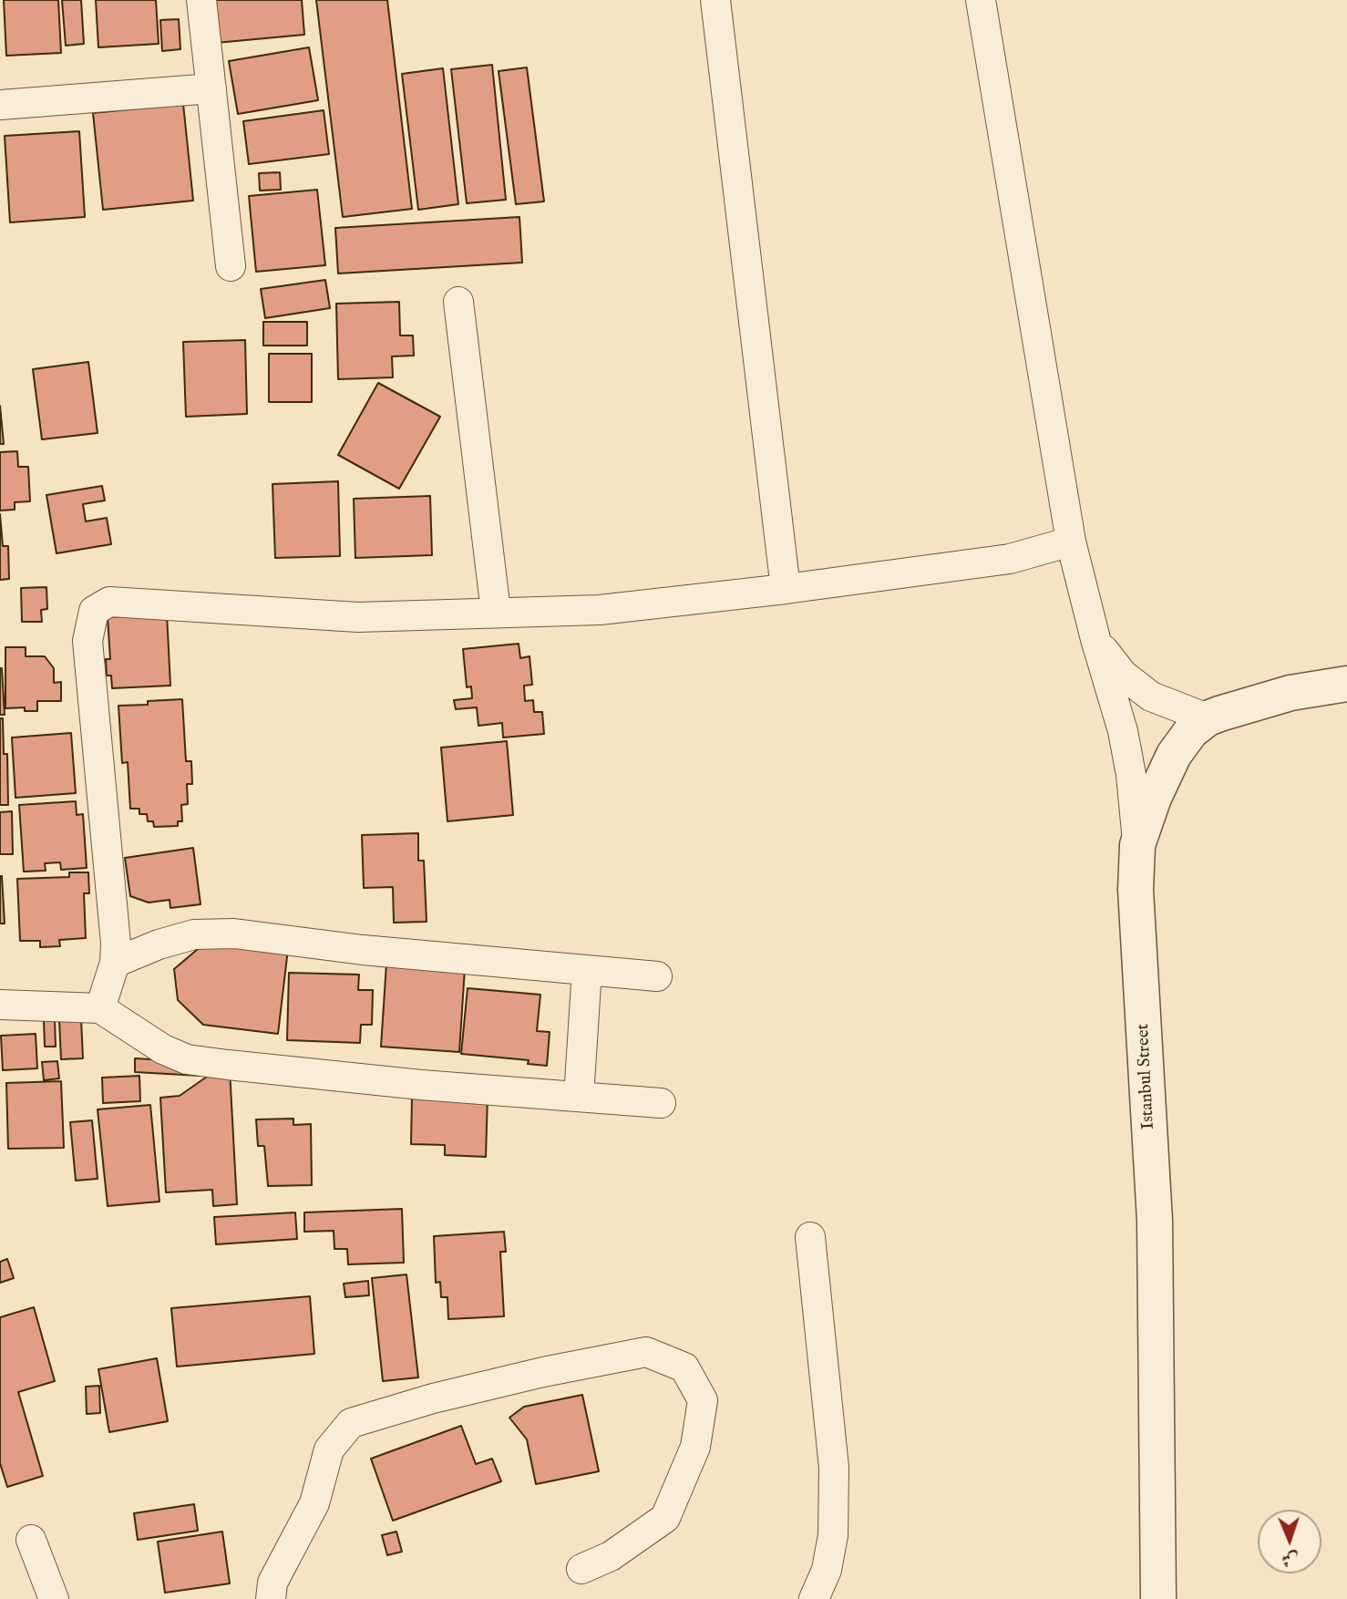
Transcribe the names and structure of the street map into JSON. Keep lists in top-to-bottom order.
{
  "streets": {
    "street": ["Istanbul Street"]
  },
  "north": "bottom"
}
